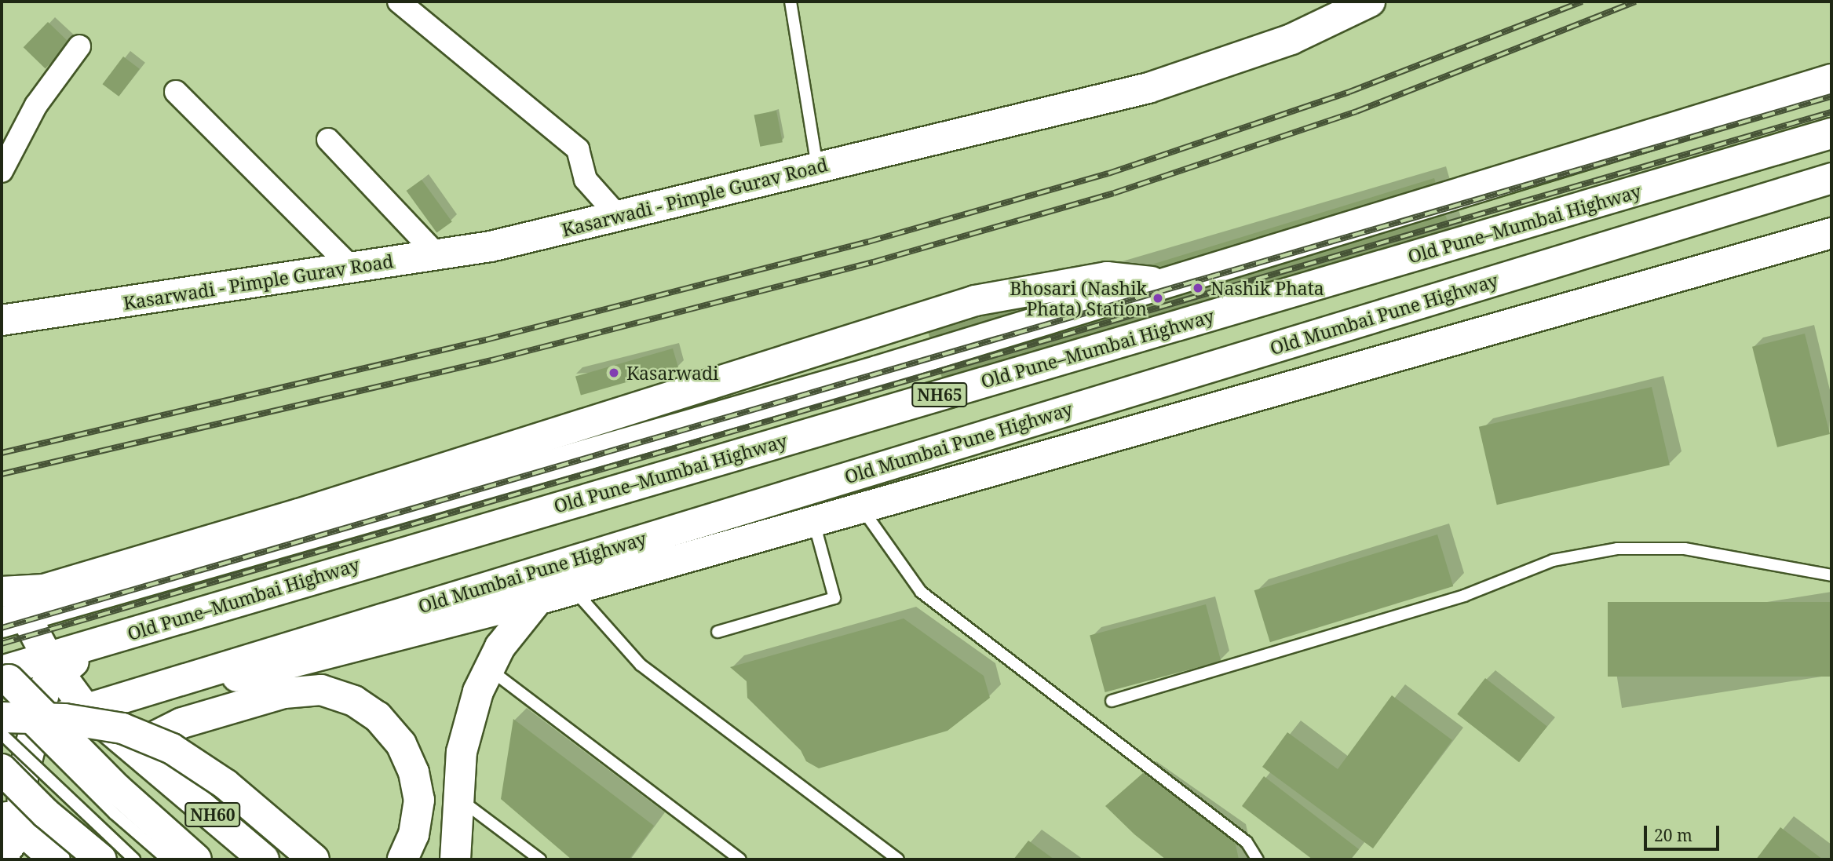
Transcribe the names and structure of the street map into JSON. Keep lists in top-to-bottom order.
{
  "streets": {
    "main road": [
      "Kasarwadi - Pimple Gurav Road",
      "Old Pune–Mumbai Highway",
      "Old Mumbai Pune Highway",
      "NH65",
      "NH60"
    ]
  },
  "crossings": [
    ["Old Pune–Mumbai Highway", "NH60"],
    ["Old Mumbai Pune Highway", "NH60"]
  ],
  "places": ["Nashik Phata", "Bhosari (Nashik Phata) Station", "Kasarwadi"],
  "scale_bar": "20 m"
}
